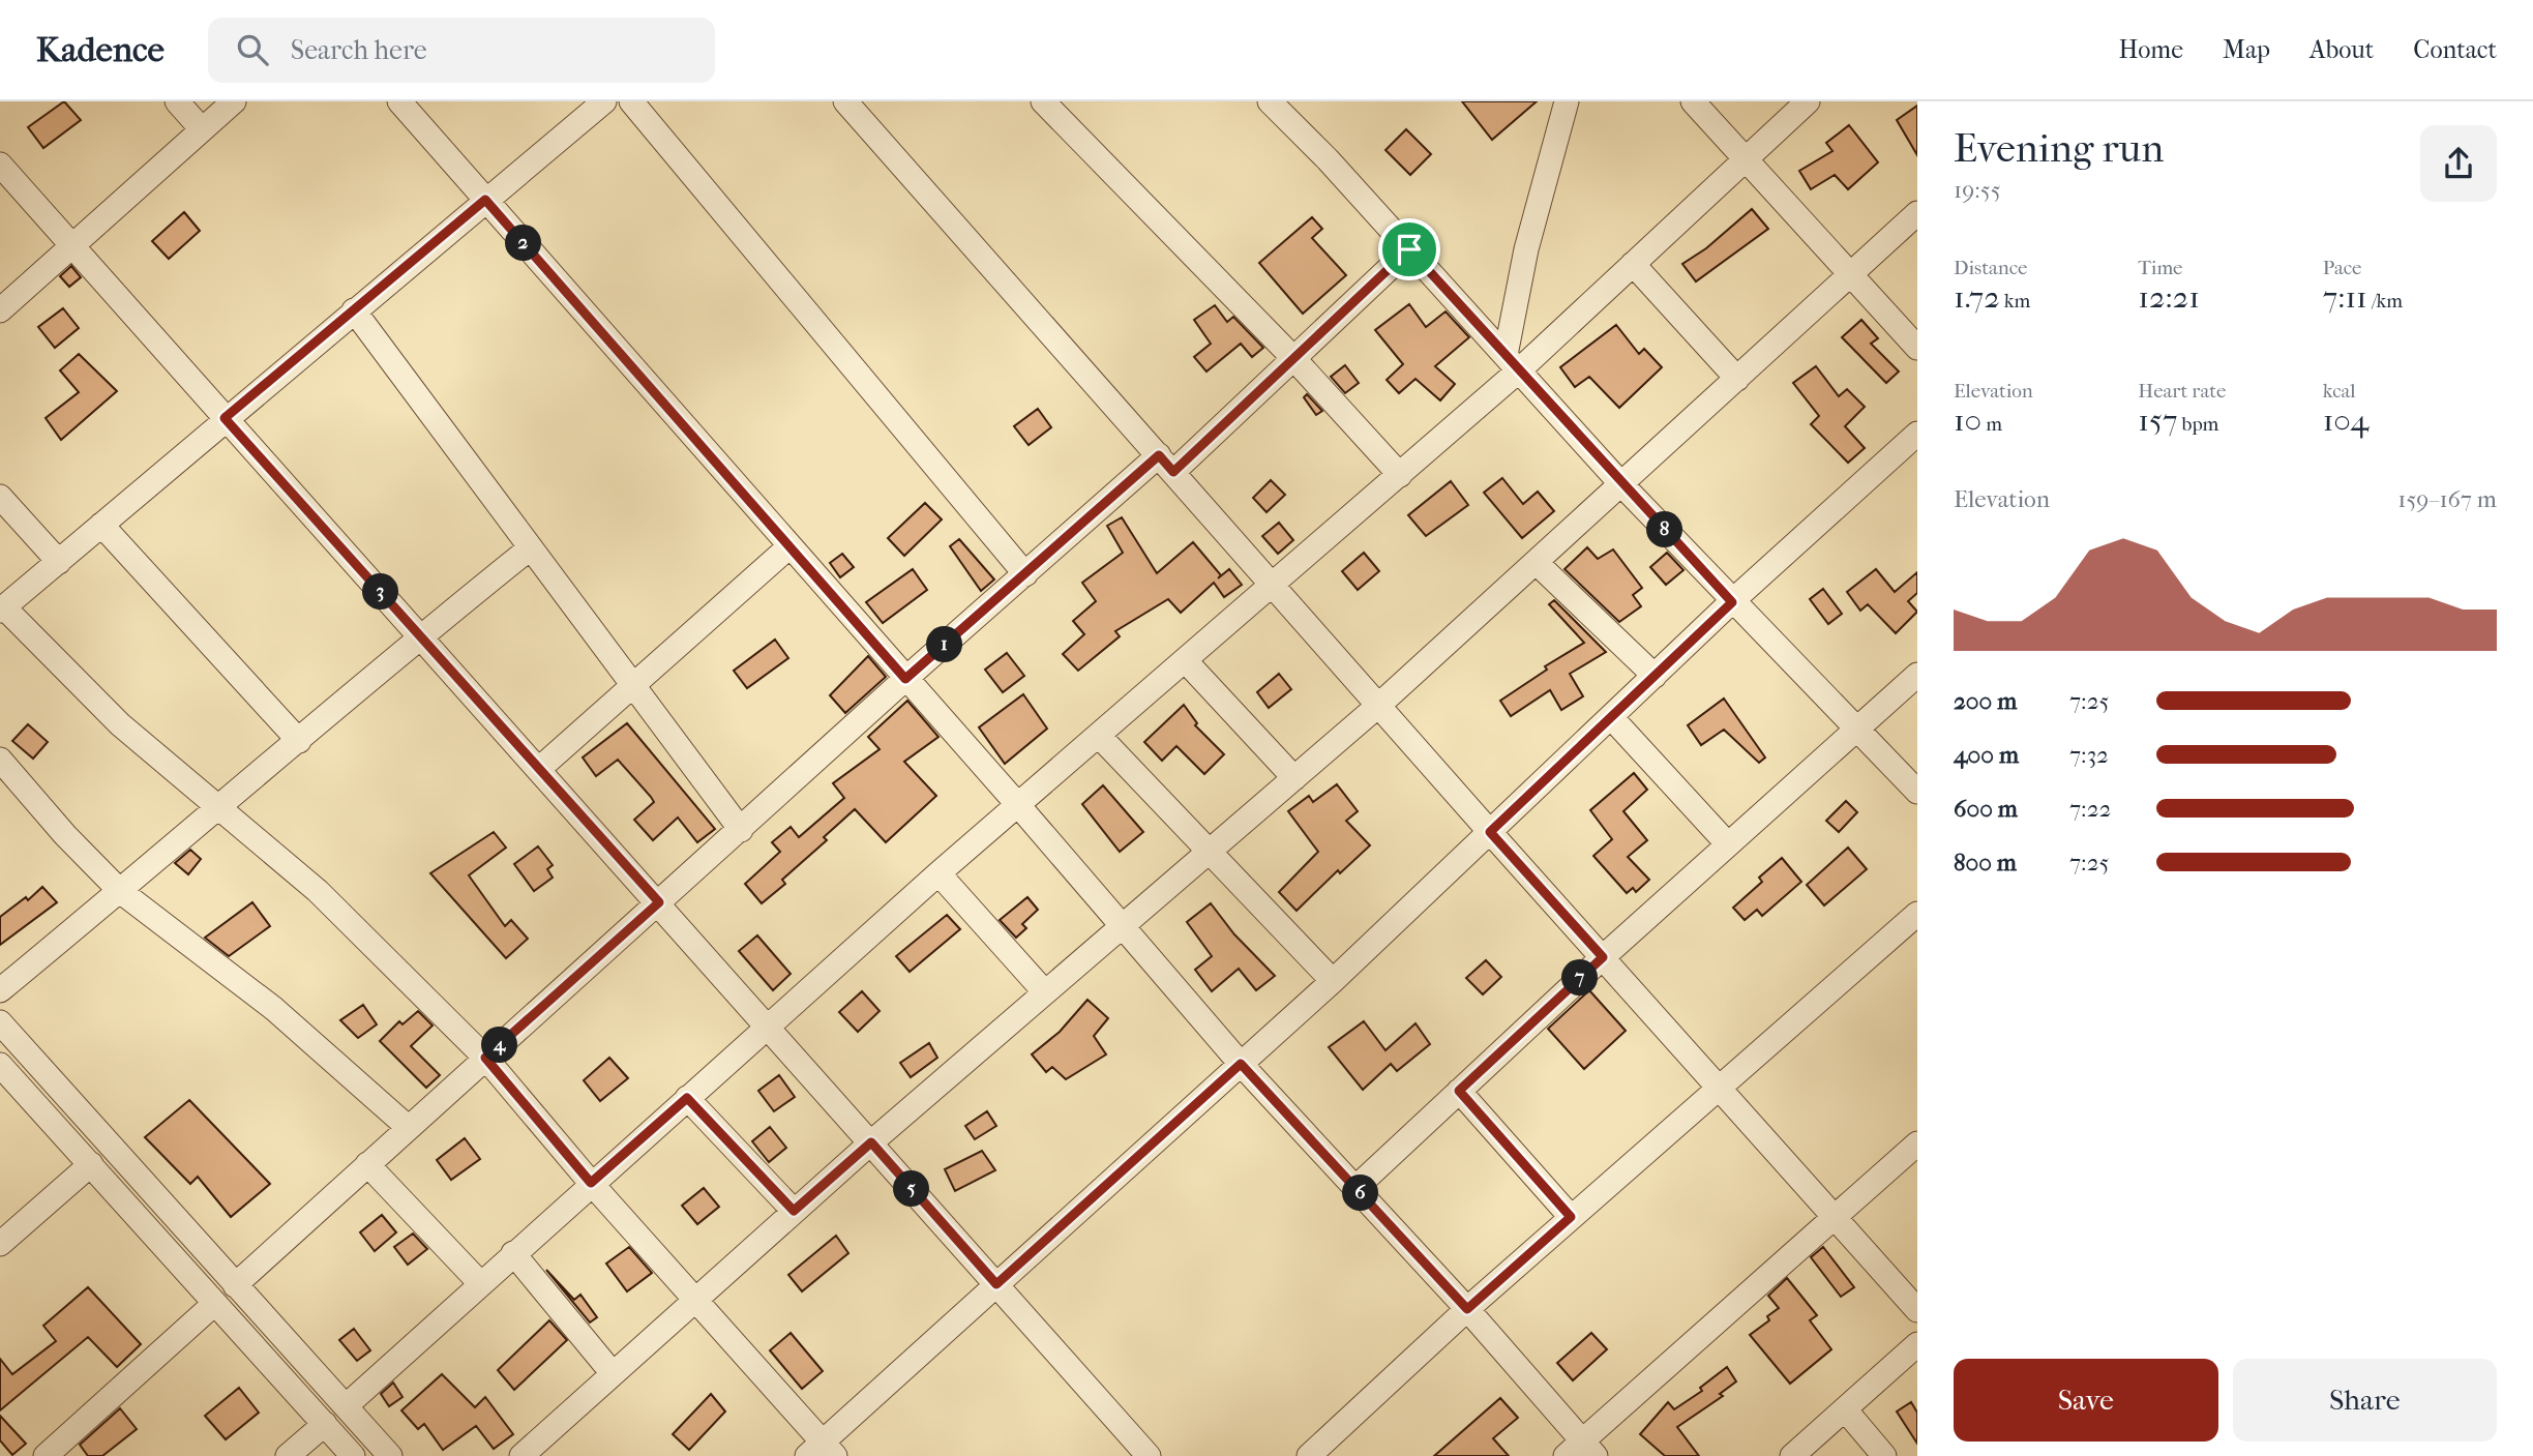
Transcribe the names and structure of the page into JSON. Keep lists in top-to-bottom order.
{
  "page": {
    "header": "Kadence",
    "search": "Search here",
    "nav": [
      "Home",
      "Map",
      "About",
      "Contact"
    ],
    "heading": ["Evening run", "19:55"],
    "pins": [
      "2",
      "8",
      "3",
      "1",
      "7",
      "4",
      "5",
      "6"
    ],
    "stats": [
      ["Distance", "1.72 km"],
      ["Time", "12:21"],
      ["Pace", "7:11 /km"],
      ["Elevation", "10 m"],
      ["Heart rate", "157 bpm"],
      ["kcal", "104"]
    ],
    "chart": ["Elevation", "159–167 m"],
    "list": [
      {
        "name": "200 m",
        "note": "7:25"
      },
      {
        "name": "400 m",
        "note": "7:32"
      },
      {
        "name": "600 m",
        "note": "7:22"
      },
      {
        "name": "800 m",
        "note": "7:25"
      }
    ],
    "buttons": ["Save", "Share"]
  }
}
